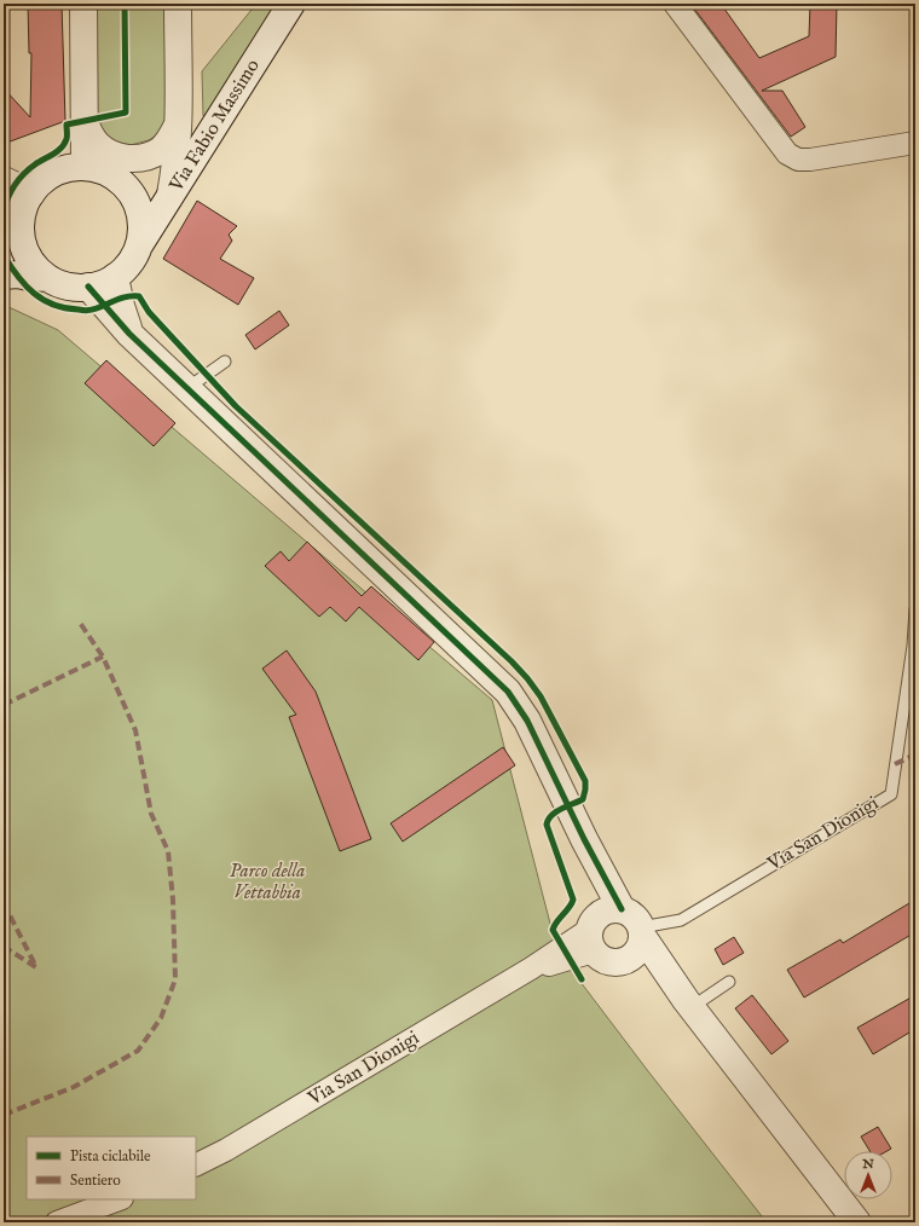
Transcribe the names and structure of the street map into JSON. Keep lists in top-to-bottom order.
{
  "streets": {
    "street": ["Via Fabio Massimo", "Via San Dionigi"]
  },
  "parks": ["Parco della Vettabbia"],
  "legend": ["Pista ciclabile", "Sentiero"],
  "north": "top"
}
